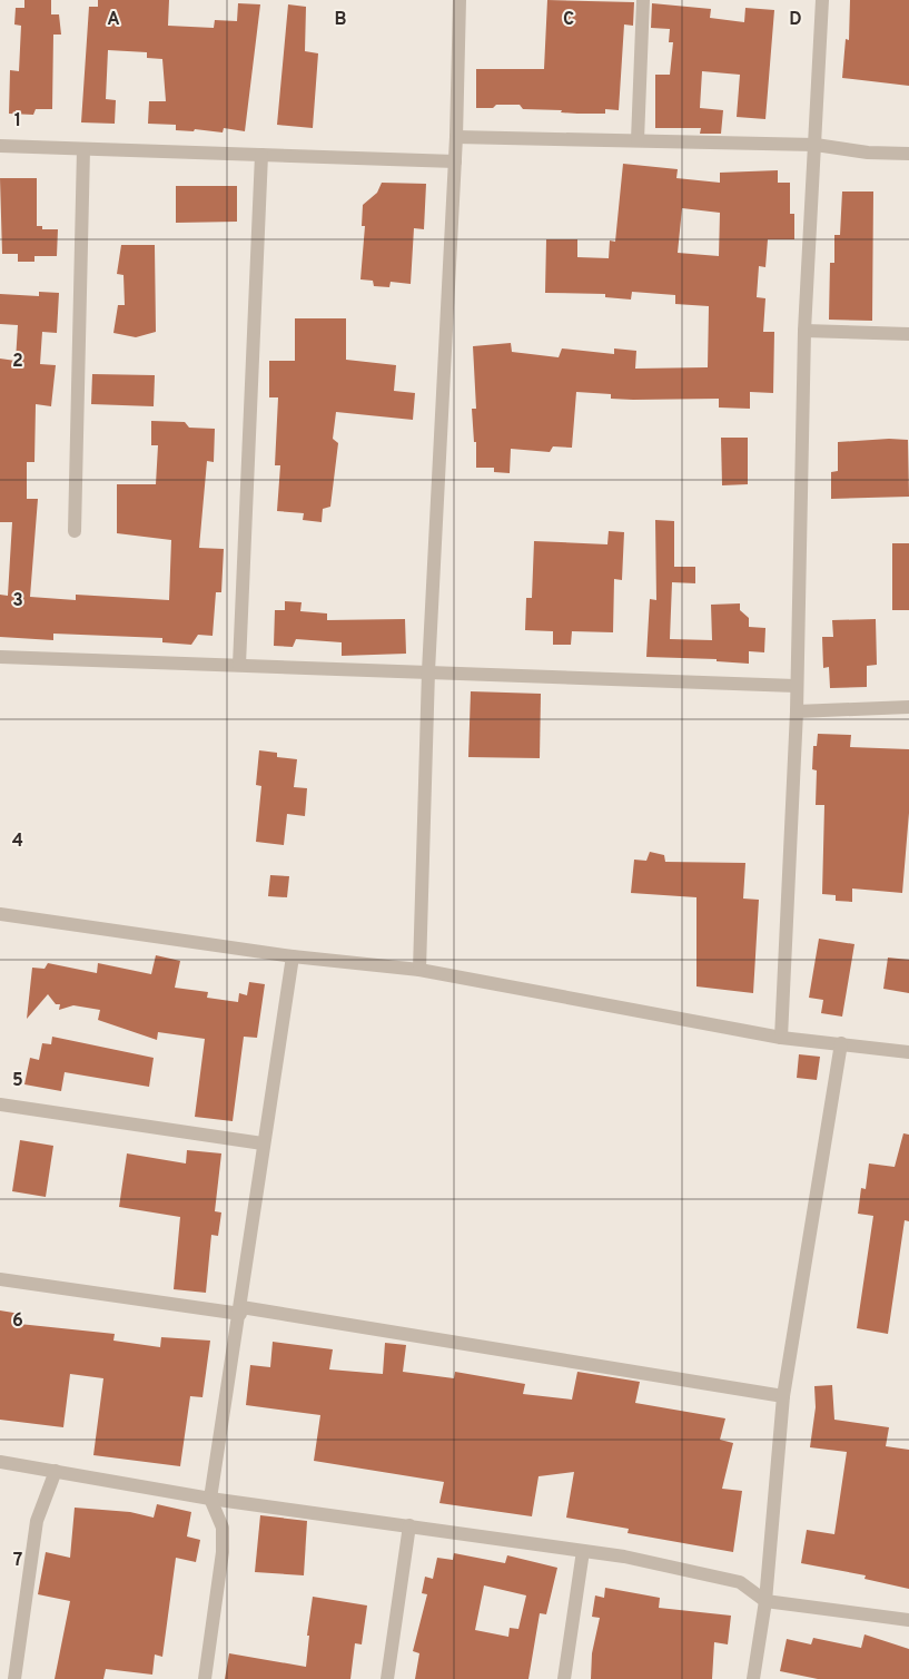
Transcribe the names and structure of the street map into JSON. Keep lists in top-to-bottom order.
{
  "grid": {
    "columns": [
      "A",
      "B",
      "C",
      "D"
    ],
    "rows": [
      "1",
      "2",
      "3",
      "4",
      "5",
      "6",
      "7"
    ]
  }
}
